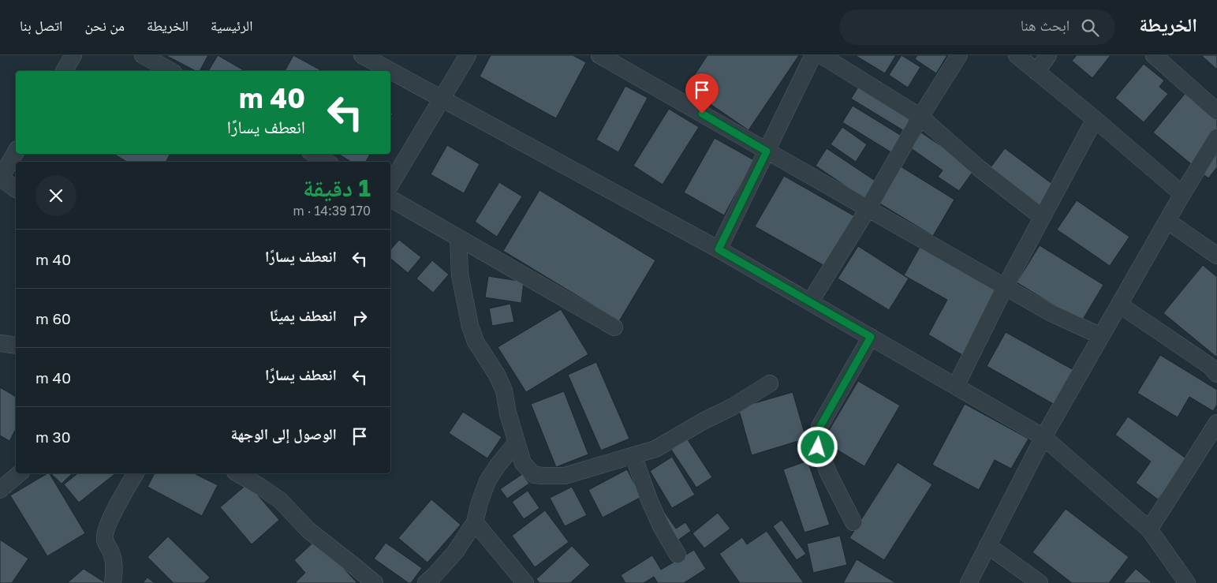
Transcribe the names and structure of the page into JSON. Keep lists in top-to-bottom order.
{
  "page": {
    "header": "الخريطة",
    "search": "ابحث هنا",
    "nav": [
      "الرئيسية",
      "الخريطة",
      "من نحن",
      "اتصل بنا"
    ],
    "turn": ["40 m", "انعطف يسارًا"],
    "heading": ["1 دقيقة", "170 m · 14:39"],
    "list": [
      {
        "name": "انعطف يسارًا",
        "value": "40 m"
      },
      {
        "name": "انعطف يمينًا",
        "value": "60 m"
      },
      {
        "name": "انعطف يسارًا",
        "value": "40 m"
      },
      {
        "name": "الوصول إلى الوجهة",
        "value": "30 m"
      }
    ]
  }
}
